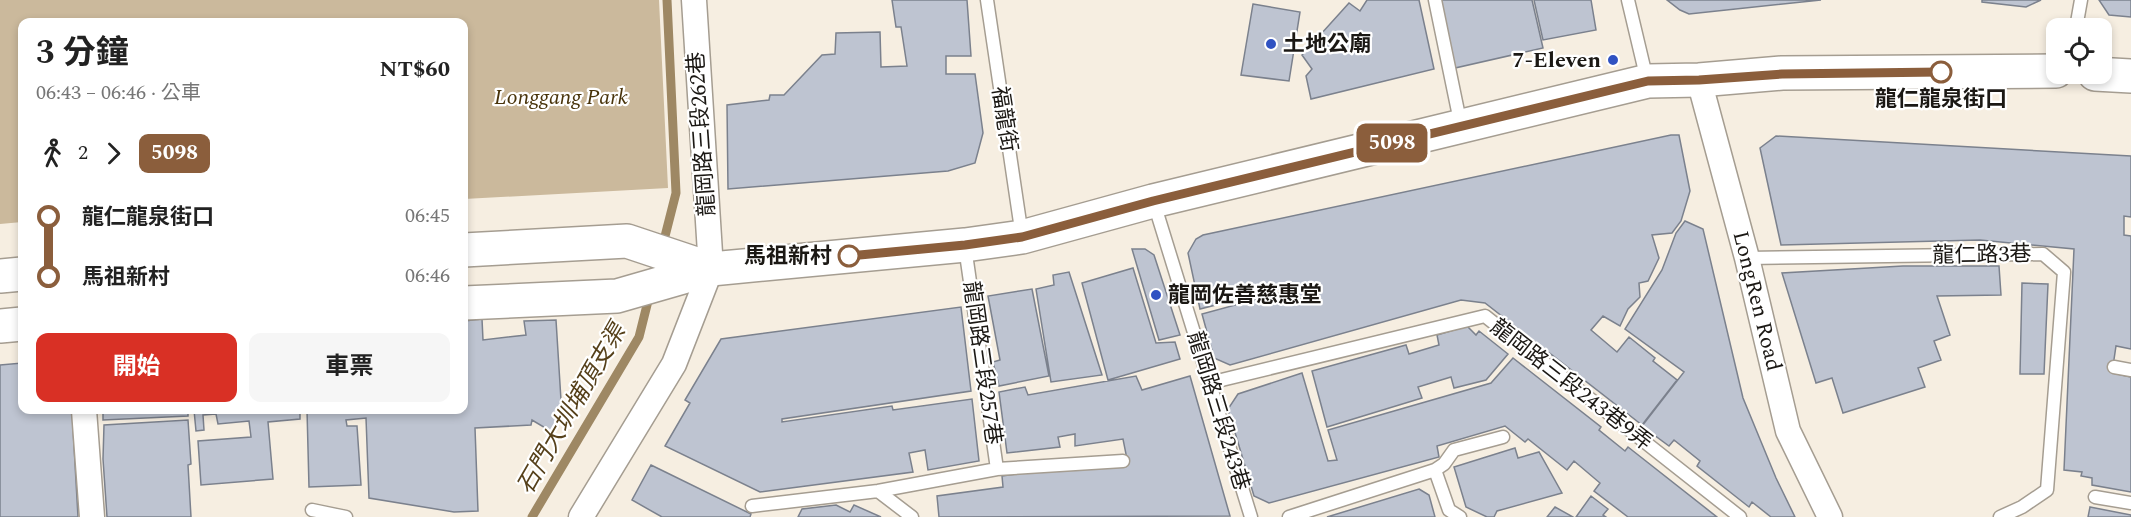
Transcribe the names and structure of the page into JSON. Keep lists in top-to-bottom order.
{
  "streets": {
    "street": ["龍岡路三段262巷", "LongRen Road"],
    "lane": [
      "福龍街",
      "龍仁路3巷",
      "龍岡路三段257巷",
      "龍岡路三段243巷9弄",
      "龍岡路三段243巷"
    ]
  },
  "crossings": [
    ["龍仁路3巷", "LongRen Road"],
    ["龍岡路三段243巷9弄", "龍岡路三段243巷"]
  ],
  "water": ["石門大圳埔頂支渠"],
  "parks": ["Longgang Park"],
  "places": [
    "土地公廟",
    "7-Eleven",
    "龍仁龍泉街口",
    "馬祖新村",
    "龍岡佐善慈惠堂"
  ],
  "lines": ["bus line 5098"],
  "page": {
    "on_map": "5098",
    "heading": ["3 分鐘", "06:43 – 06:46 · 公車", "NT$60"],
    "legs": ["2", "5098"],
    "list": [
      {
        "name": "龍仁龍泉街口",
        "value": "06:45"
      },
      {
        "name": "馬祖新村",
        "value": "06:46"
      }
    ],
    "buttons": ["開始", "車票"]
  }
}
